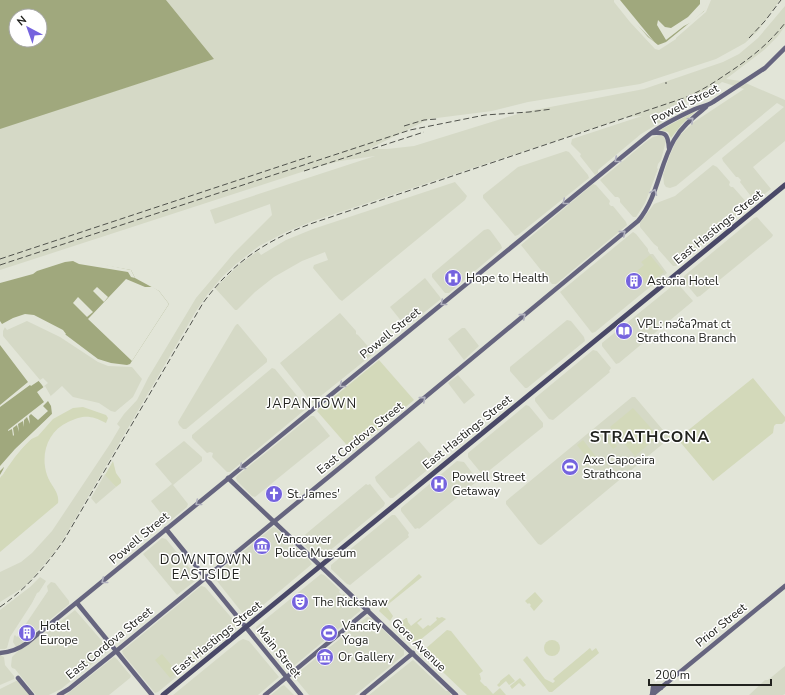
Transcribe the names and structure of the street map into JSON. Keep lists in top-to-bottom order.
{
  "streets": {
    "main road": [
      "Powell Street",
      "East Hastings Street",
      "East Cordova Street",
      "Prior Street",
      "Gore Avenue",
      "Main Street"
    ]
  },
  "crossings": [
    ["Powell Street", "East Cordova Street"],
    ["Powell Street", "Gore Avenue"],
    ["Powell Street", "Main Street"],
    ["East Hastings Street", "Gore Avenue"],
    ["East Hastings Street", "Main Street"],
    ["East Cordova Street", "Gore Avenue"],
    ["East Cordova Street", "Main Street"]
  ],
  "one_way": ["Powell Street", "East Cordova Street"],
  "districts": ["JAPANTOWN", "STRATHCONA", "DOWNTOWN EASTSIDE"],
  "places": {
    "hospital": ["Hope to Health", "Powell Street Getaway"],
    "building": ["Astoria Hotel", "Hotel Europe"],
    "library": ["VPL: nə́c̓aʔmat ct Strathcona Branch"],
    "sports": ["Axe Capoeira Strathcona", "Vancity Yoga"],
    "church": ["St. James'"],
    "museum": ["Vancouver Police Museum", "Or Gallery"],
    "theatre": ["The Rickshaw"]
  },
  "scale_bar": "200 m",
  "north": "top left"
}
